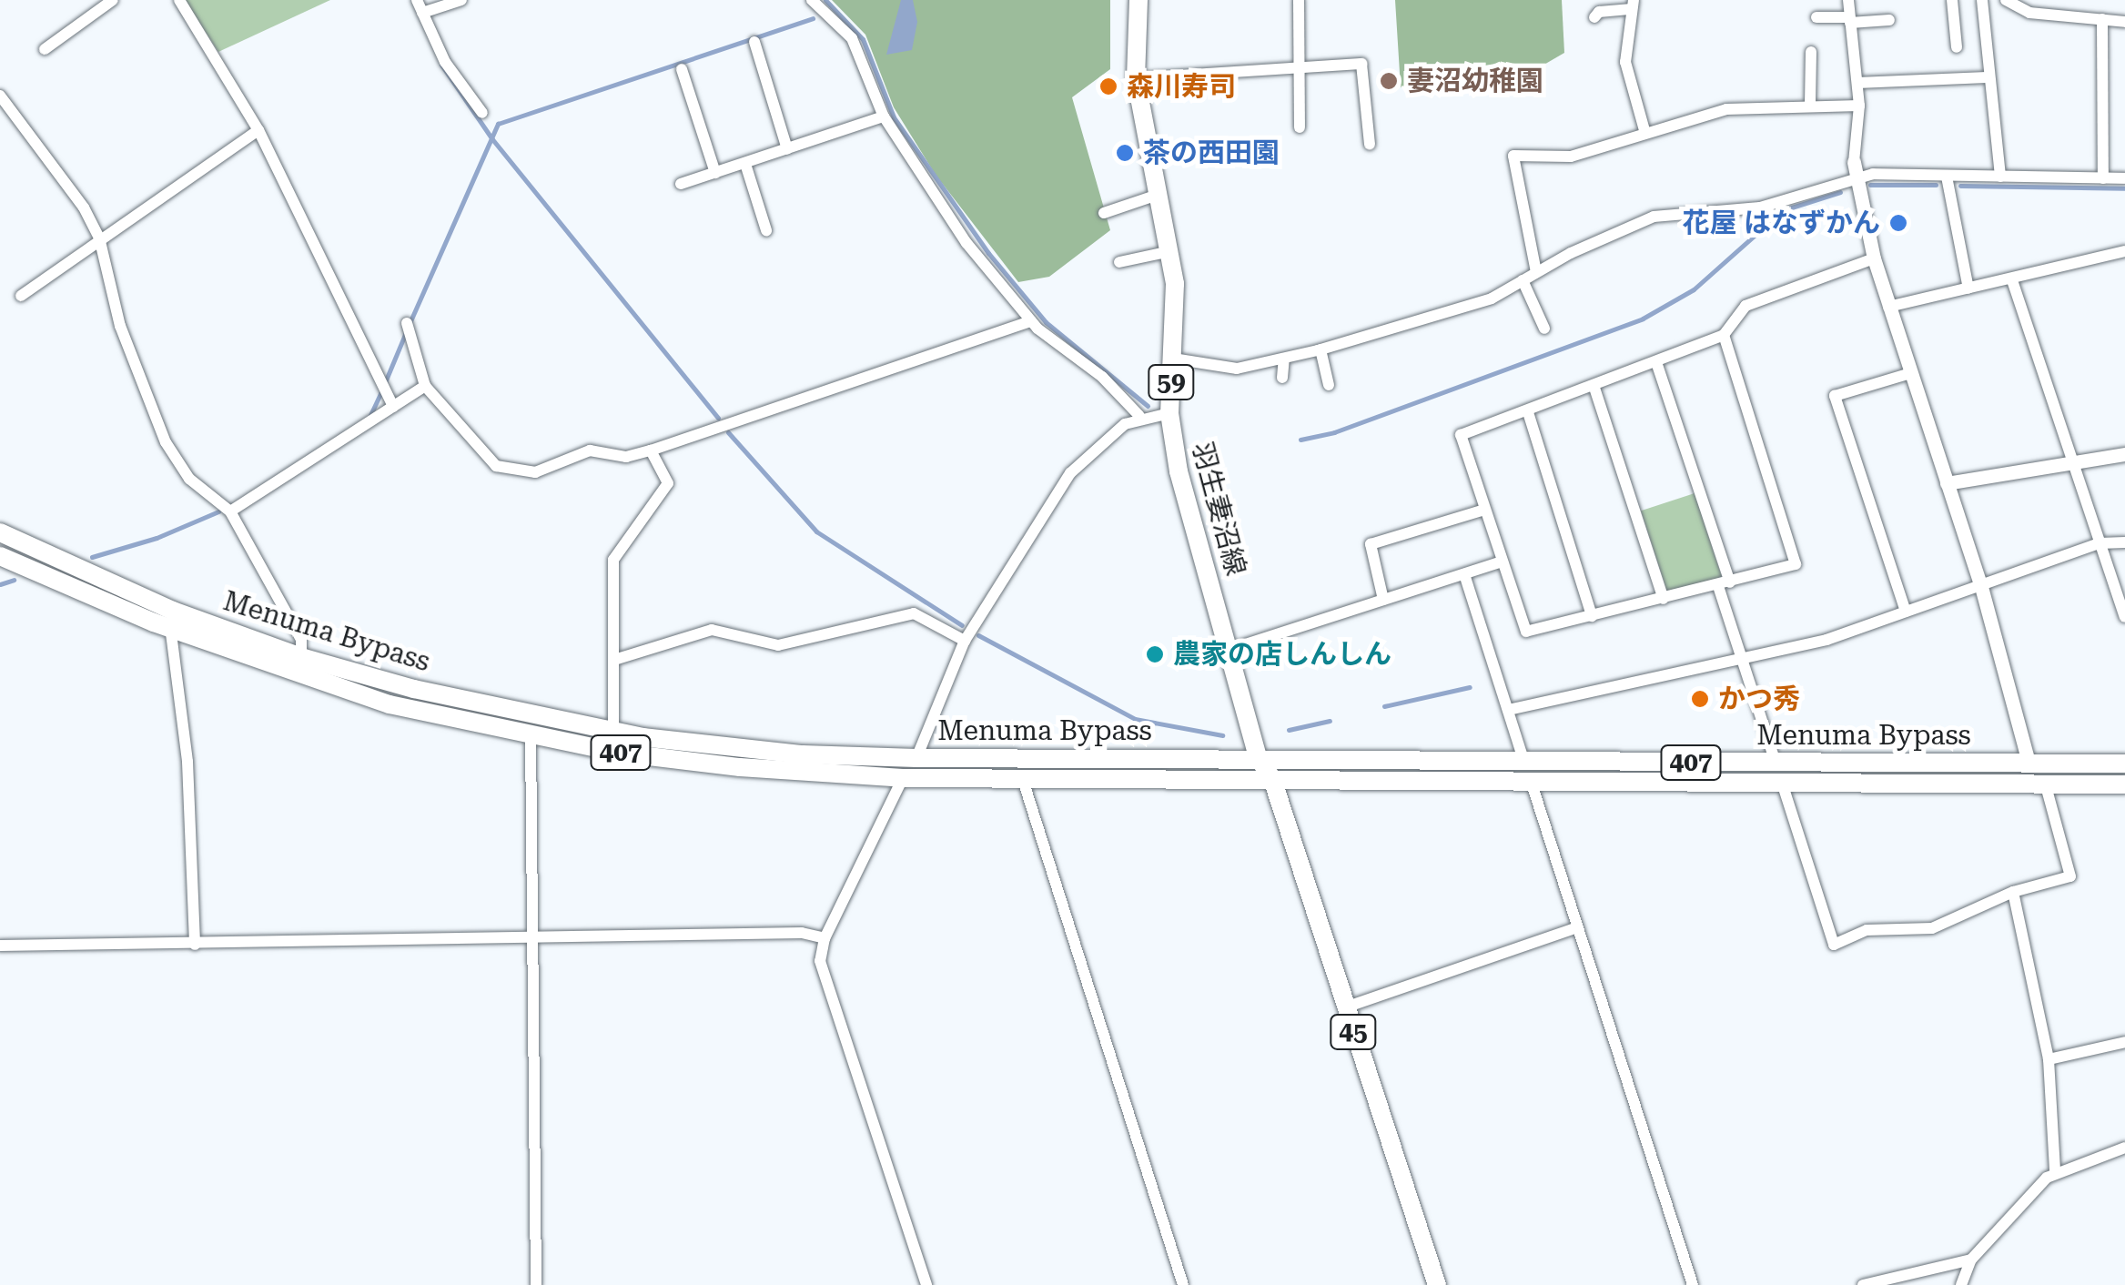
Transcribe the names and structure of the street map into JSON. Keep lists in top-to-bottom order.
{
  "streets": {
    "main road": [
      "59",
      "羽生妻沼線",
      "Menuma Bypass",
      "407",
      "45"
    ]
  },
  "crossings": [
    ["羽生妻沼線", "Menuma Bypass"],
    ["羽生妻沼線", "45"],
    ["Menuma Bypass", "45"]
  ],
  "places": [
    "妻沼幼稚園",
    "森川寿司",
    "茶の西田園",
    "花屋 はなずかん",
    "農家の店しんしん",
    "かつ秀"
  ]
}
